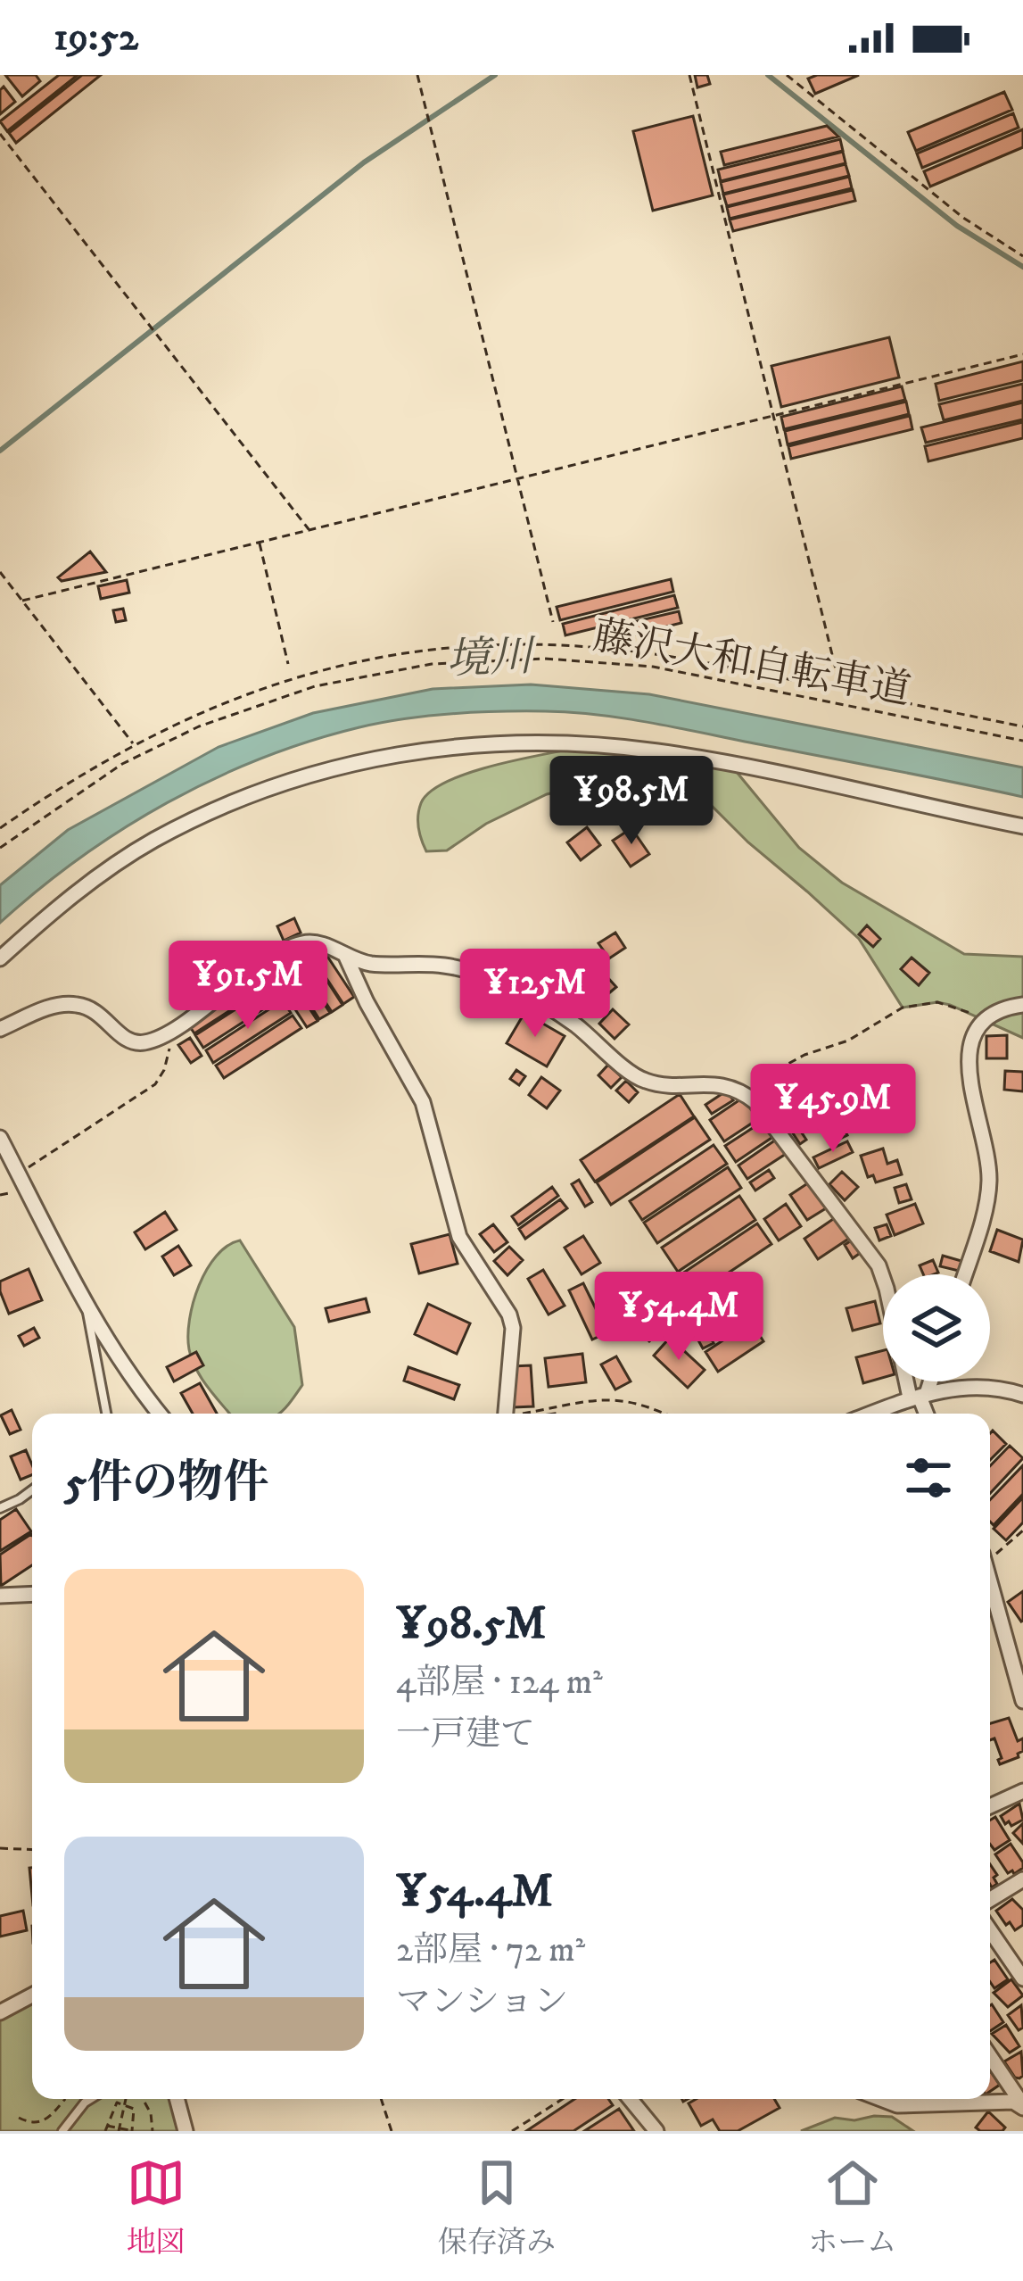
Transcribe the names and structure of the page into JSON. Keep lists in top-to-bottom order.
{
  "streets": {
    "path": ["藤沢大和自転車道"]
  },
  "water": ["境川"],
  "page": {
    "status": "19:52",
    "price": [
      "¥98.5M",
      "¥91.5M",
      "¥125M",
      "¥45.9M",
      "¥54.4M"
    ],
    "heading": "5件の物件",
    "list": [
      {
        "name": "¥98.5M",
        "note": "4部屋 · 124 m² · 一戸建て"
      },
      {
        "name": "¥54.4M",
        "note": "2部屋 · 72 m² · マンション"
      }
    ],
    "tabs": ["地図", "保存済み", "ホーム"]
  }
}
